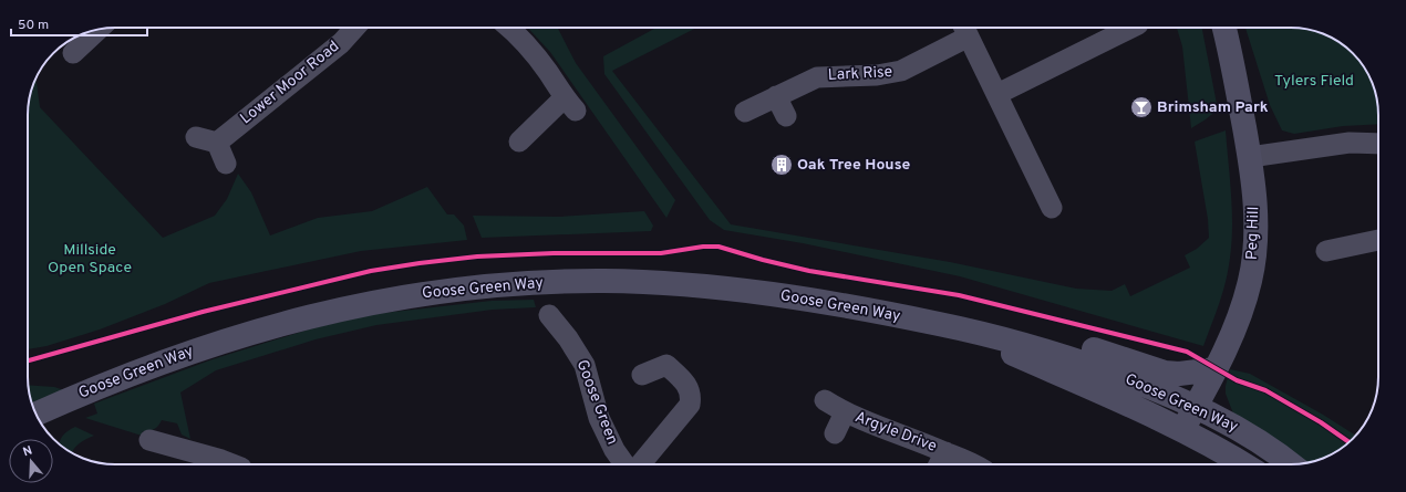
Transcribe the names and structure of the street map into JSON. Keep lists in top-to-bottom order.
{
  "streets": {
    "main road": ["Peg Hill", "Goose Green Way"],
    "street": [
      "Lark Rise",
      "Lower Moor Road",
      "Goose Green",
      "Argyle Drive"
    ]
  },
  "crossings": [
    ["Peg Hill", "Goose Green Way"]
  ],
  "parks": ["Tylers Field", "Millside Open Space"],
  "places": {
    "bar": ["Brimsham Park"],
    "building": ["Oak Tree House"]
  },
  "scale_bar": "50 m",
  "north": "top"
}
